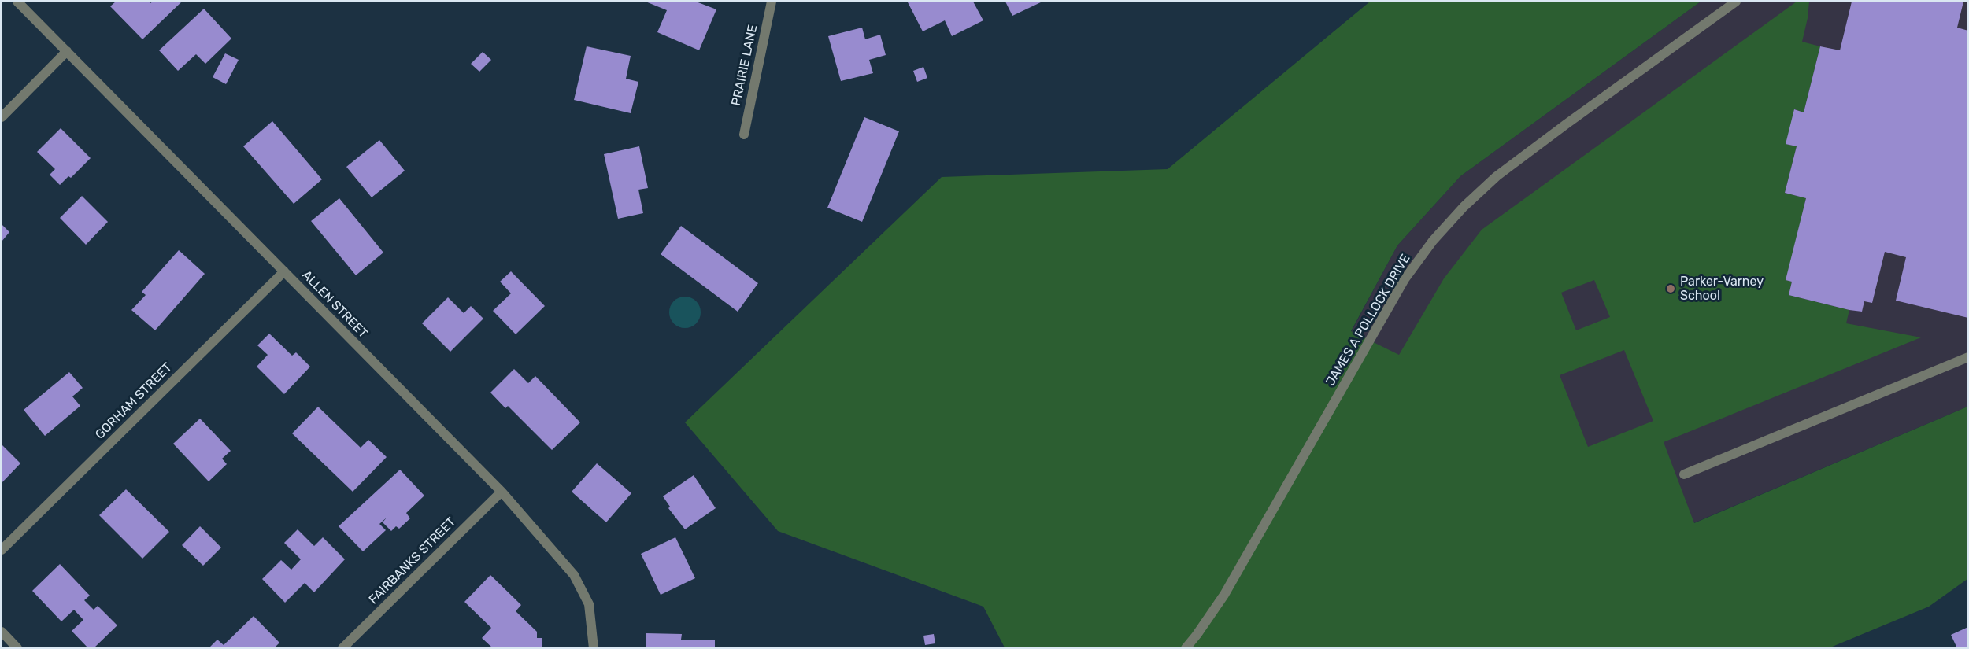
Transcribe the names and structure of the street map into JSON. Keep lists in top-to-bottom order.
{
  "streets": {
    "street": [
      "PRAIRIE LANE",
      "ALLEN STREET",
      "JAMES A POLLOCK DRIVE",
      "GORHAM STREET",
      "FAIRBANKS STREET"
    ]
  },
  "crossings": [
    ["ALLEN STREET", "GORHAM STREET"],
    ["ALLEN STREET", "FAIRBANKS STREET"]
  ],
  "places": ["Parker-Varney School"]
}
